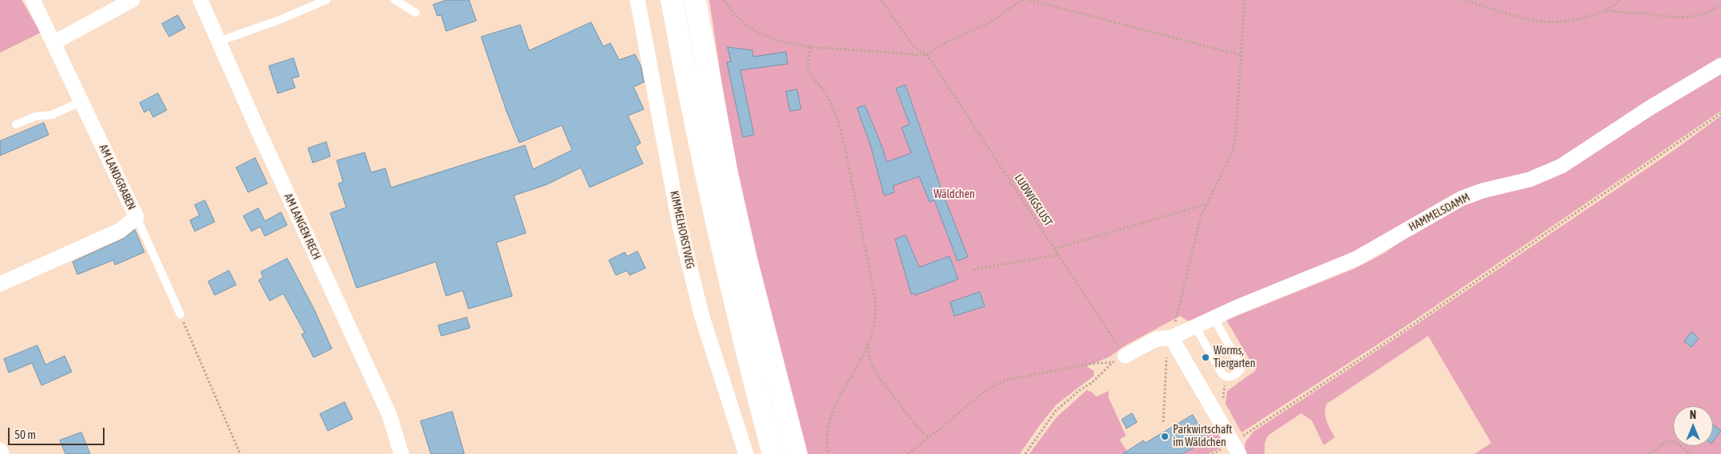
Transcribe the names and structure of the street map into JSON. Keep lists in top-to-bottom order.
{
  "streets": {
    "street": [
      "AM LANDGRABEN",
      "HAMMELSDAMM",
      "AM LANGEN RECH",
      "KIMMELHORSTWEG"
    ],
    "path": ["LUDWIGSLUST"]
  },
  "crossings": [
    ["LUDWIGSLUST", "HAMMELSDAMM"]
  ],
  "parks": ["Wäldchen"],
  "places": ["Worms, Tiergarten", "Parkwirtschaft im Wäldchen"],
  "scale_bar": "50 m",
  "north": "top"
}
